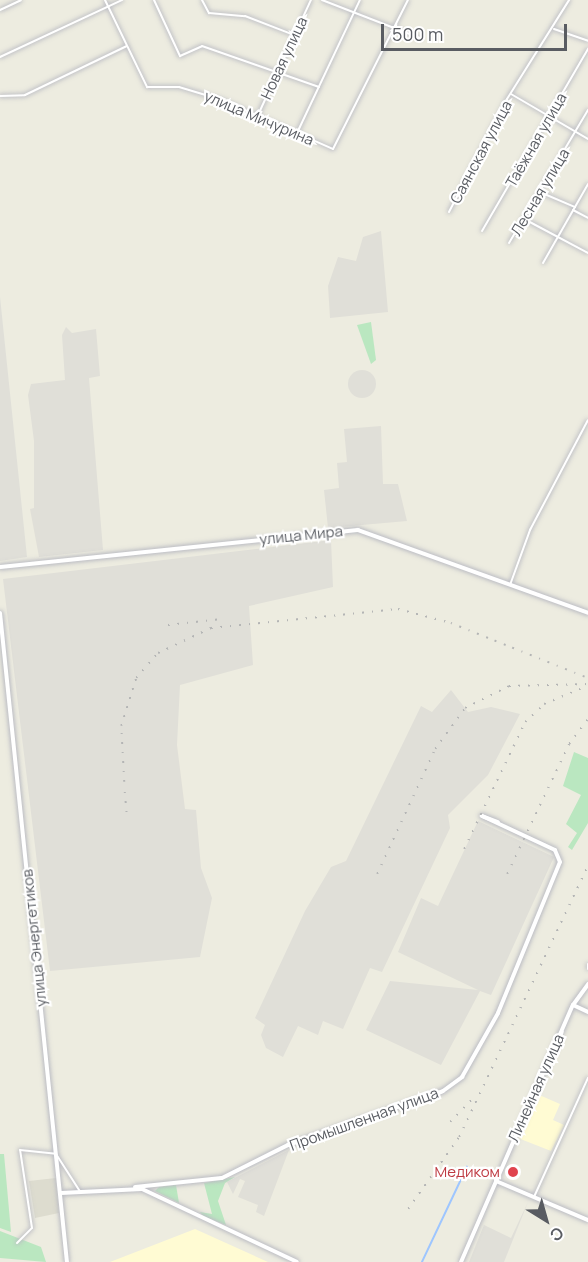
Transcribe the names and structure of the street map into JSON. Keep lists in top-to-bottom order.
{
  "streets": {
    "main road": [
      "улица Мира",
      "улица Энергетиков",
      "Линейная улица",
      "Промышленная улица"
    ],
    "street": [
      "Новая улица",
      "улица Мичурина",
      "Таёжная улица",
      "Саянская улица",
      "Лесная улица"
    ]
  },
  "crossings": [
    ["Новая улица", "улица Мичурина"],
    ["улица Энергетиков", "Промышленная улица"]
  ],
  "places": ["Медиком"],
  "scale_bar": "500 m",
  "north": "bottom right"
}
